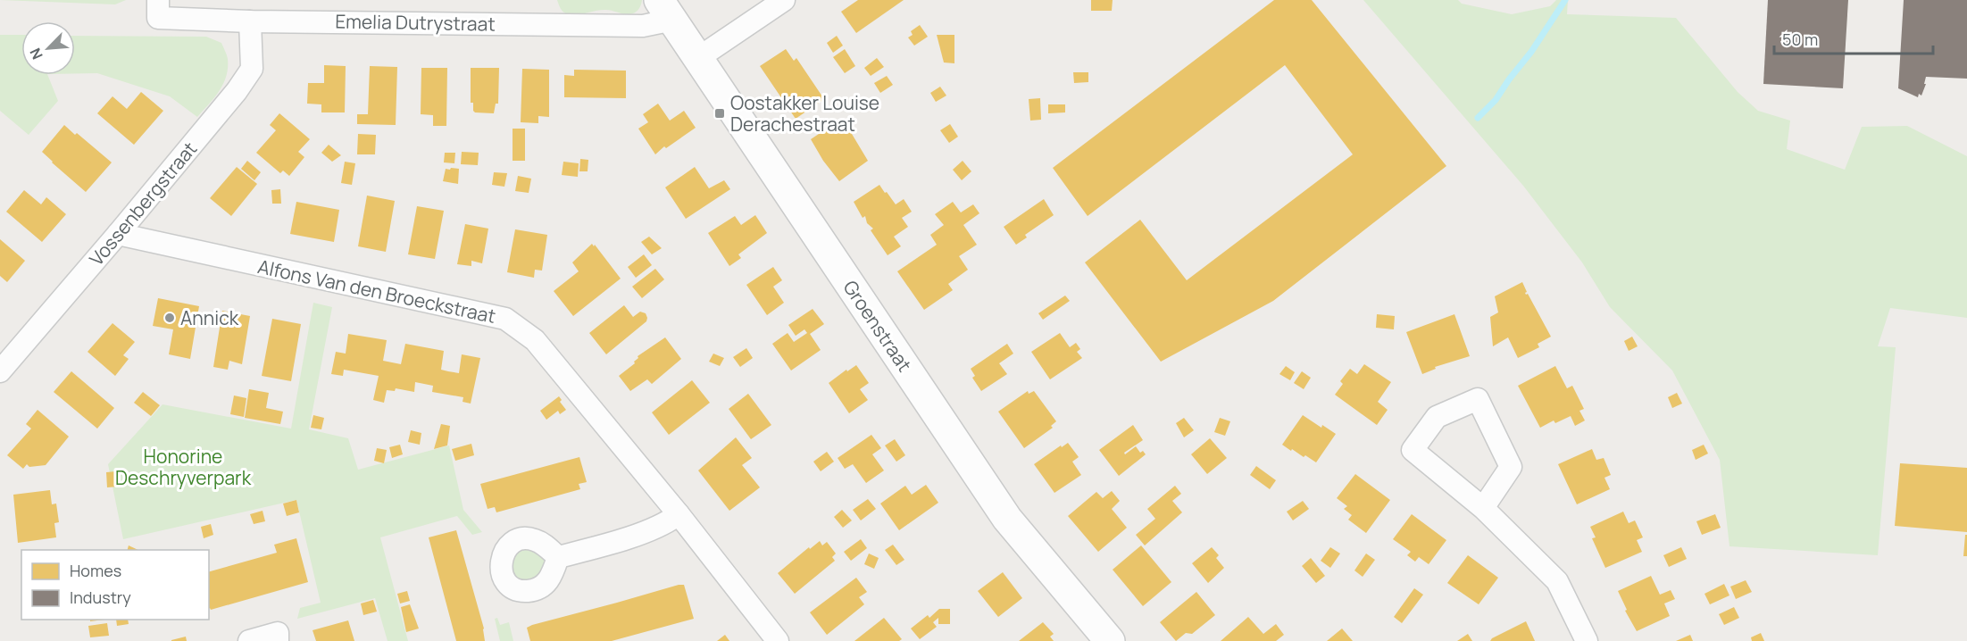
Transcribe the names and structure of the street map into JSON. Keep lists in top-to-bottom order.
{
  "streets": {
    "street": [
      "Emelia Dutrystraat",
      "Vossenbergstraat",
      "Alfons Van den Broeckstraat",
      "Groenstraat"
    ]
  },
  "crossings": [
    ["Emelia Dutrystraat", "Vossenbergstraat"],
    ["Emelia Dutrystraat", "Groenstraat"],
    ["Vossenbergstraat", "Alfons Van den Broeckstraat"]
  ],
  "parks": ["Honorine Deschryverpark"],
  "places": {
    "transit": ["Oostakker Louise Derachestraat"],
    "other": ["Annick"]
  },
  "legend": ["Homes", "Industry"],
  "scale_bar": "50 m",
  "north": "bottom left"
}
